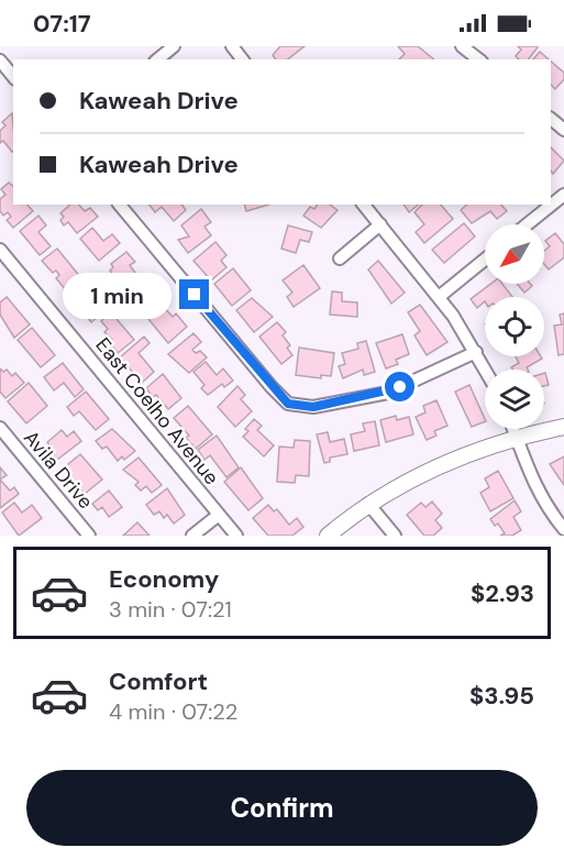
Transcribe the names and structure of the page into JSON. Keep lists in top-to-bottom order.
{
  "streets": {
    "street": ["East Coelho Avenue", "Avila Drive"]
  },
  "north": "bottom left",
  "page": {
    "status": "07:17",
    "banner": ["Kaweah Drive", "Kaweah Drive"],
    "bubble": "1 min",
    "list": [
      {
        "name": "Economy",
        "note": "3 min · 07:21",
        "value": "$2.93"
      },
      {
        "name": "Comfort",
        "note": "4 min · 07:22",
        "value": "$3.95"
      }
    ],
    "buttons": "Confirm"
  }
}
